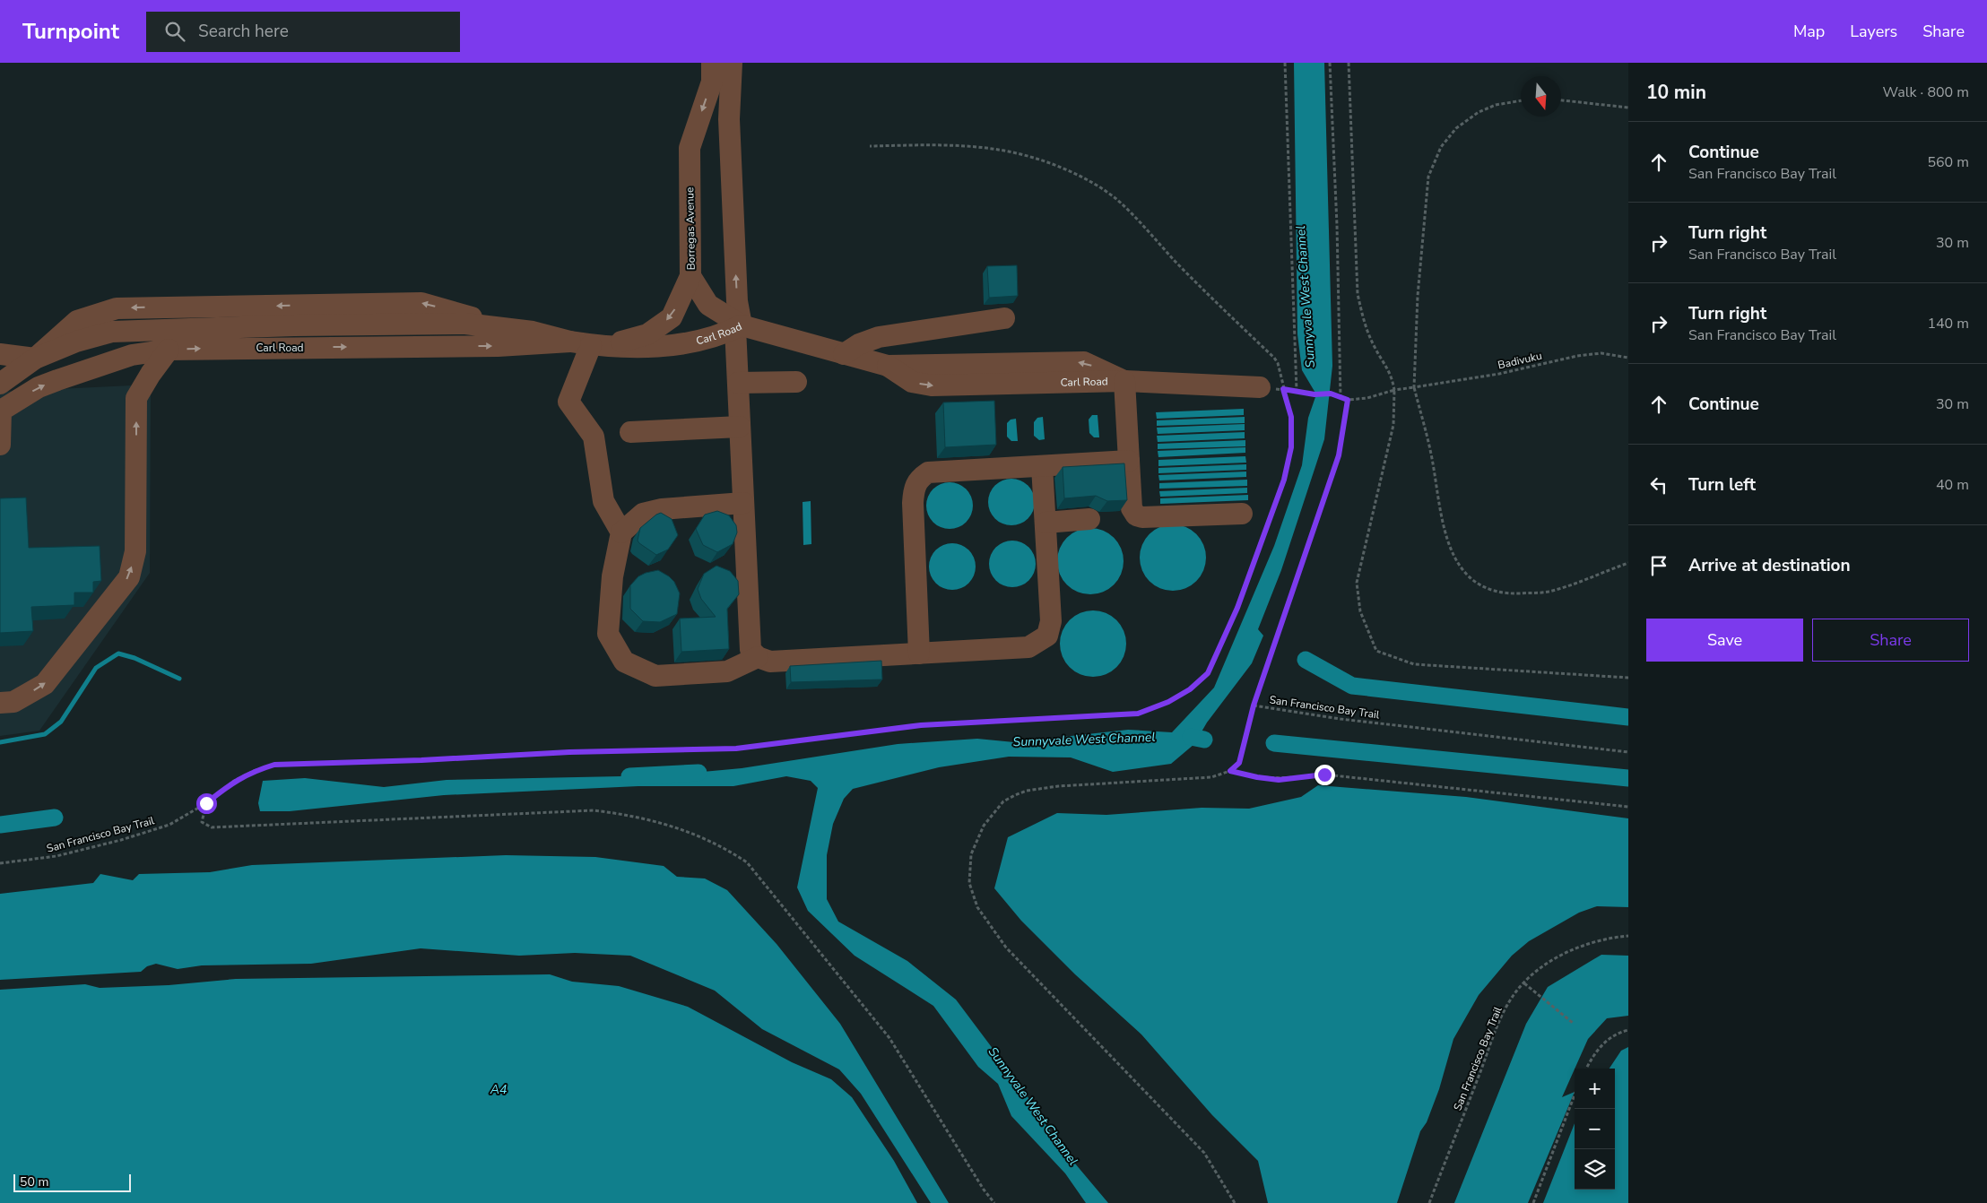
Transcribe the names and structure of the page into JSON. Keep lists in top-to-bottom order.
{
  "streets": {
    "lane": ["Borregas Avenue", "Carl Road"],
    "path": ["Badivuku", "San Francisco Bay Trail"]
  },
  "crossings": [
    ["Borregas Avenue", "Carl Road"],
    ["Badivuku", "San Francisco Bay Trail"]
  ],
  "water": ["Sunnyvale West Channel", "A4"],
  "scale_bar": "50 m",
  "north": "bottom",
  "page": {
    "header": "Turnpoint",
    "search": "Search here",
    "nav": ["Map", "Layers", "Share"],
    "heading": ["10 min", "Walk · 800 m"],
    "list": [
      ["Continue", "San Francisco Bay Trail", "560 m"],
      ["Turn right", "San Francisco Bay Trail", "30 m"],
      ["Turn right", "San Francisco Bay Trail", "140 m"],
      ["Continue", "30 m"],
      ["Turn left", "40 m"],
      "Arrive at destination"
    ],
    "buttons": ["Save", "Share"],
    "map_buttons": ["+", "−"],
    "scale": "50 m"
  }
}
